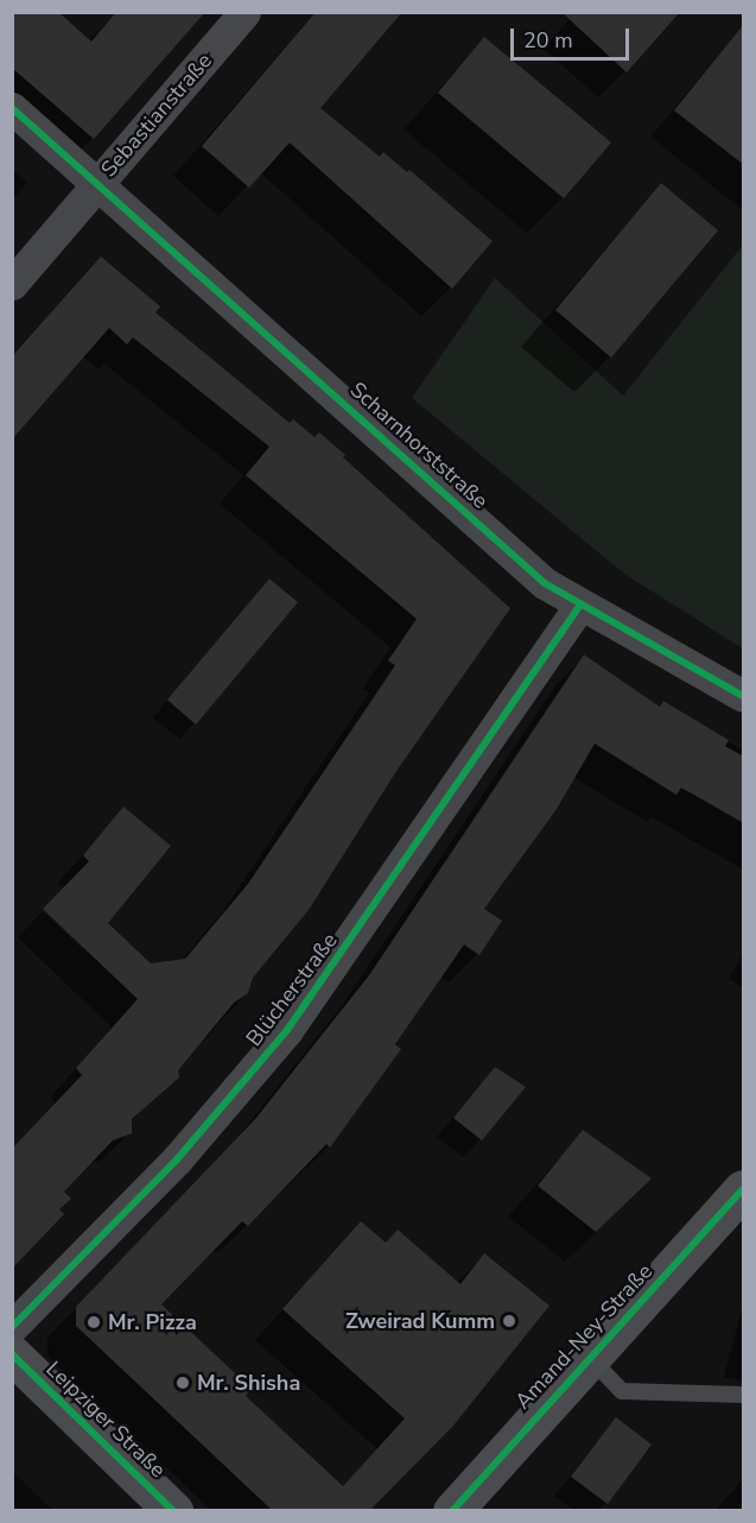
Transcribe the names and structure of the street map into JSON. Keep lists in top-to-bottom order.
{
  "streets": {
    "street": [
      "Sebastianstraße",
      "Scharnhorststraße",
      "Blücherstraße",
      "Amand-Ney-Straße",
      "Leipziger Straße"
    ]
  },
  "crossings": [
    ["Sebastianstraße", "Scharnhorststraße"],
    ["Scharnhorststraße", "Blücherstraße"]
  ],
  "places": ["Zweirad Kumm", "Mr. Pizza", "Mr. Shisha"],
  "scale_bar": "20 m"
}
